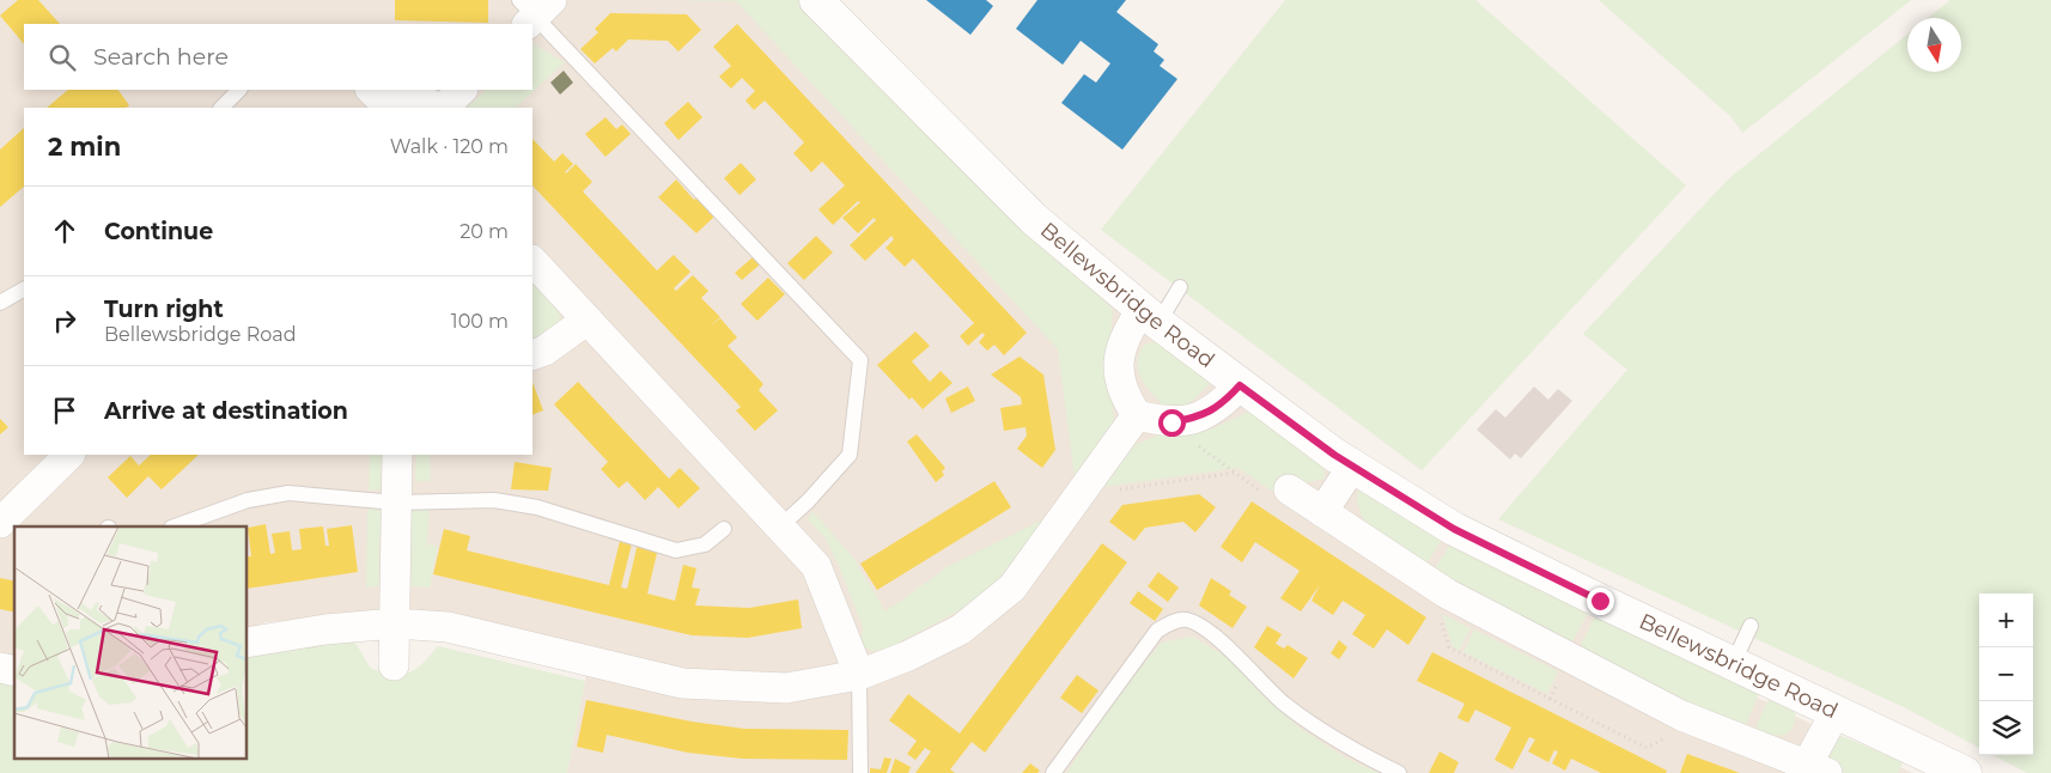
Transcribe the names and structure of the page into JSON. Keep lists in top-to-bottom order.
{
  "streets": {
    "street": ["Bellewsbridge Road"]
  },
  "north": "bottom",
  "page": {
    "search": "Search here",
    "heading": ["2 min", "Walk · 120 m"],
    "list": [
      ["Continue", "20 m"],
      ["Turn right", "Bellewsbridge Road", "100 m"],
      "Arrive at destination"
    ],
    "map_buttons": ["+", "−"]
  }
}
